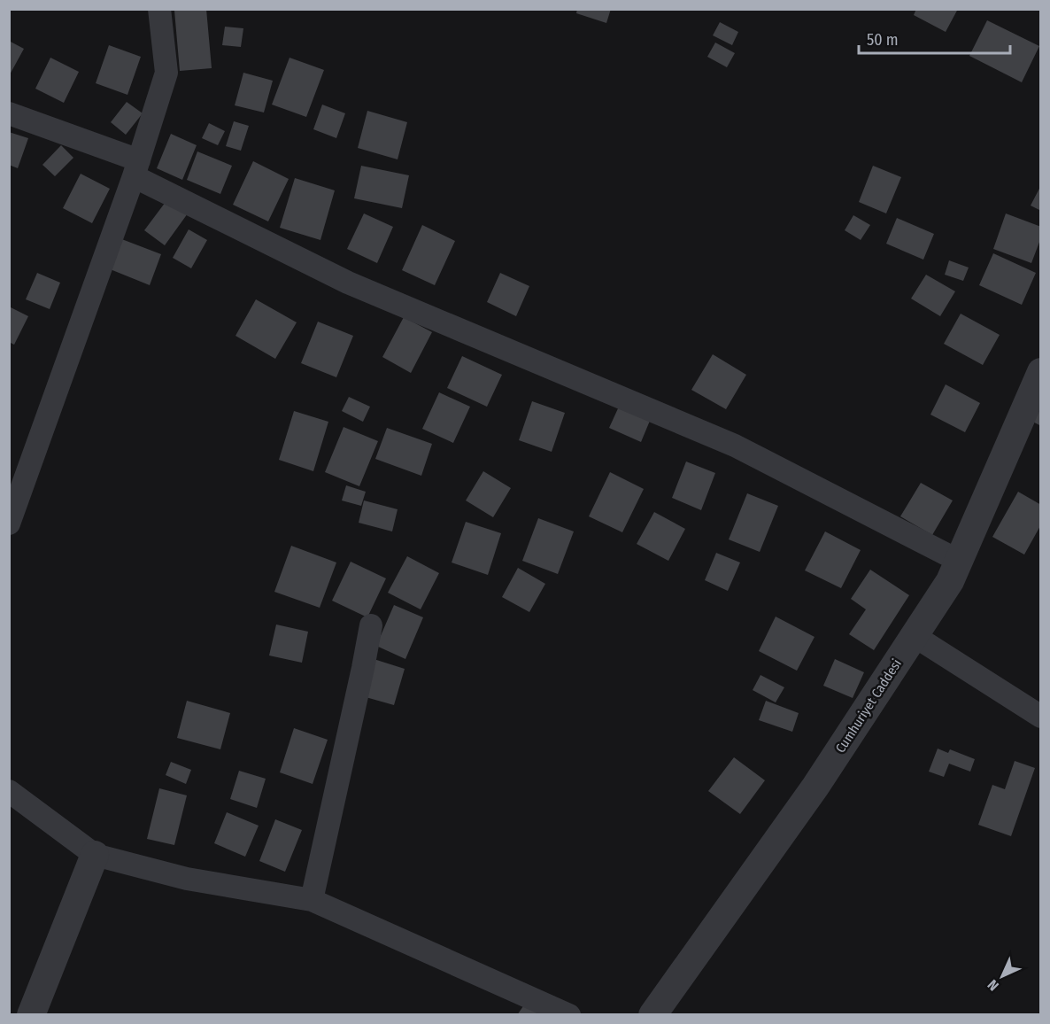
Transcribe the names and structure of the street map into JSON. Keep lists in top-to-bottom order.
{
  "streets": {
    "street": ["Cumhuriyet Caddesi"]
  },
  "scale_bar": "50 m",
  "north": "bottom left"
}
